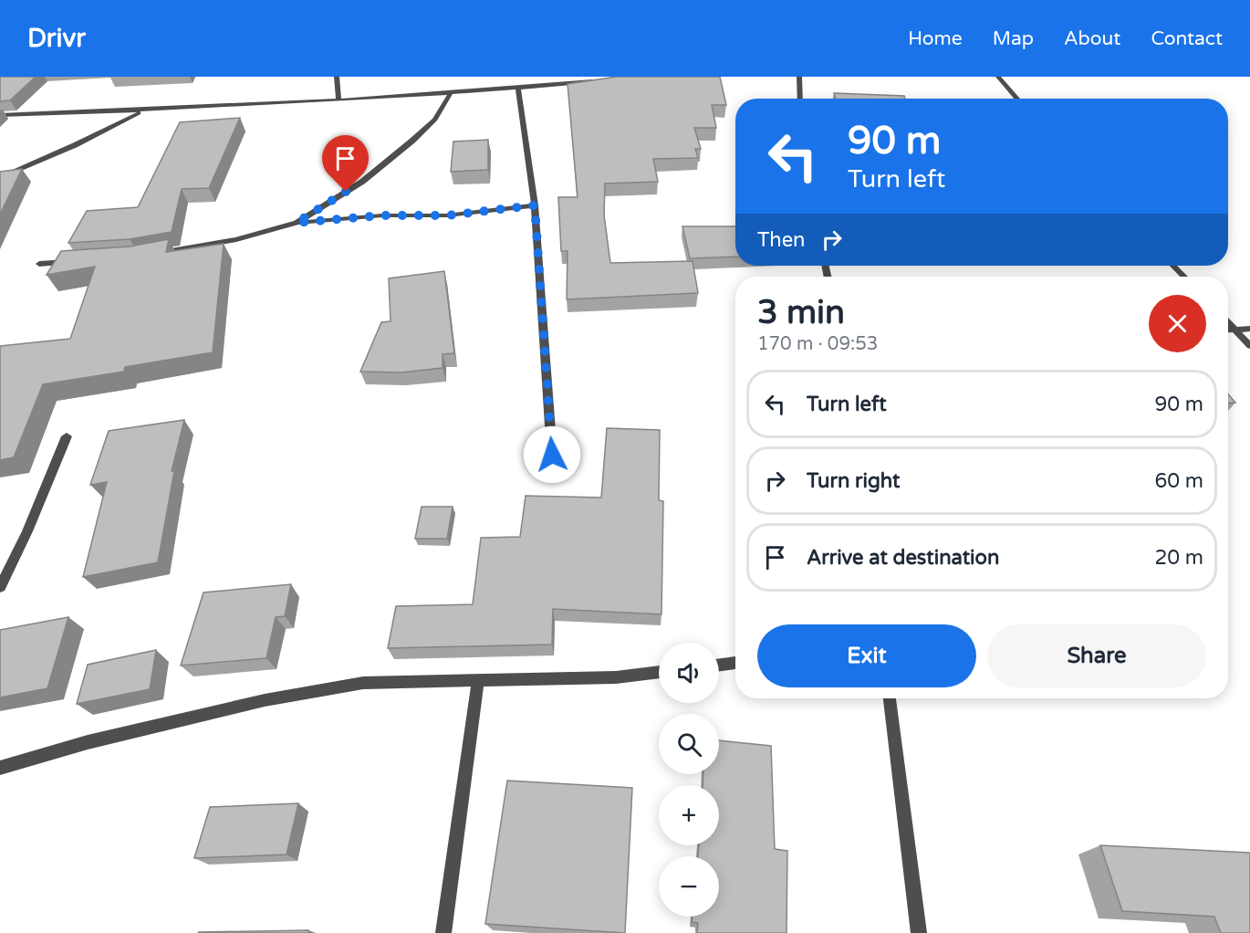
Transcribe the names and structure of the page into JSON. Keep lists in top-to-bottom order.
{
  "page": {
    "header": "Drivr",
    "nav": [
      "Home",
      "Map",
      "About",
      "Contact"
    ],
    "turn": ["90 m", "Turn left"],
    "then": "Then",
    "heading": ["3 min", "170 m · 09:53"],
    "list": [
      {
        "name": "Turn left",
        "value": "90 m"
      },
      {
        "name": "Turn right",
        "value": "60 m"
      },
      {
        "name": "Arrive at destination",
        "value": "20 m"
      }
    ],
    "buttons": ["Exit", "Share"],
    "map_buttons": ["+", "−"]
  }
}
